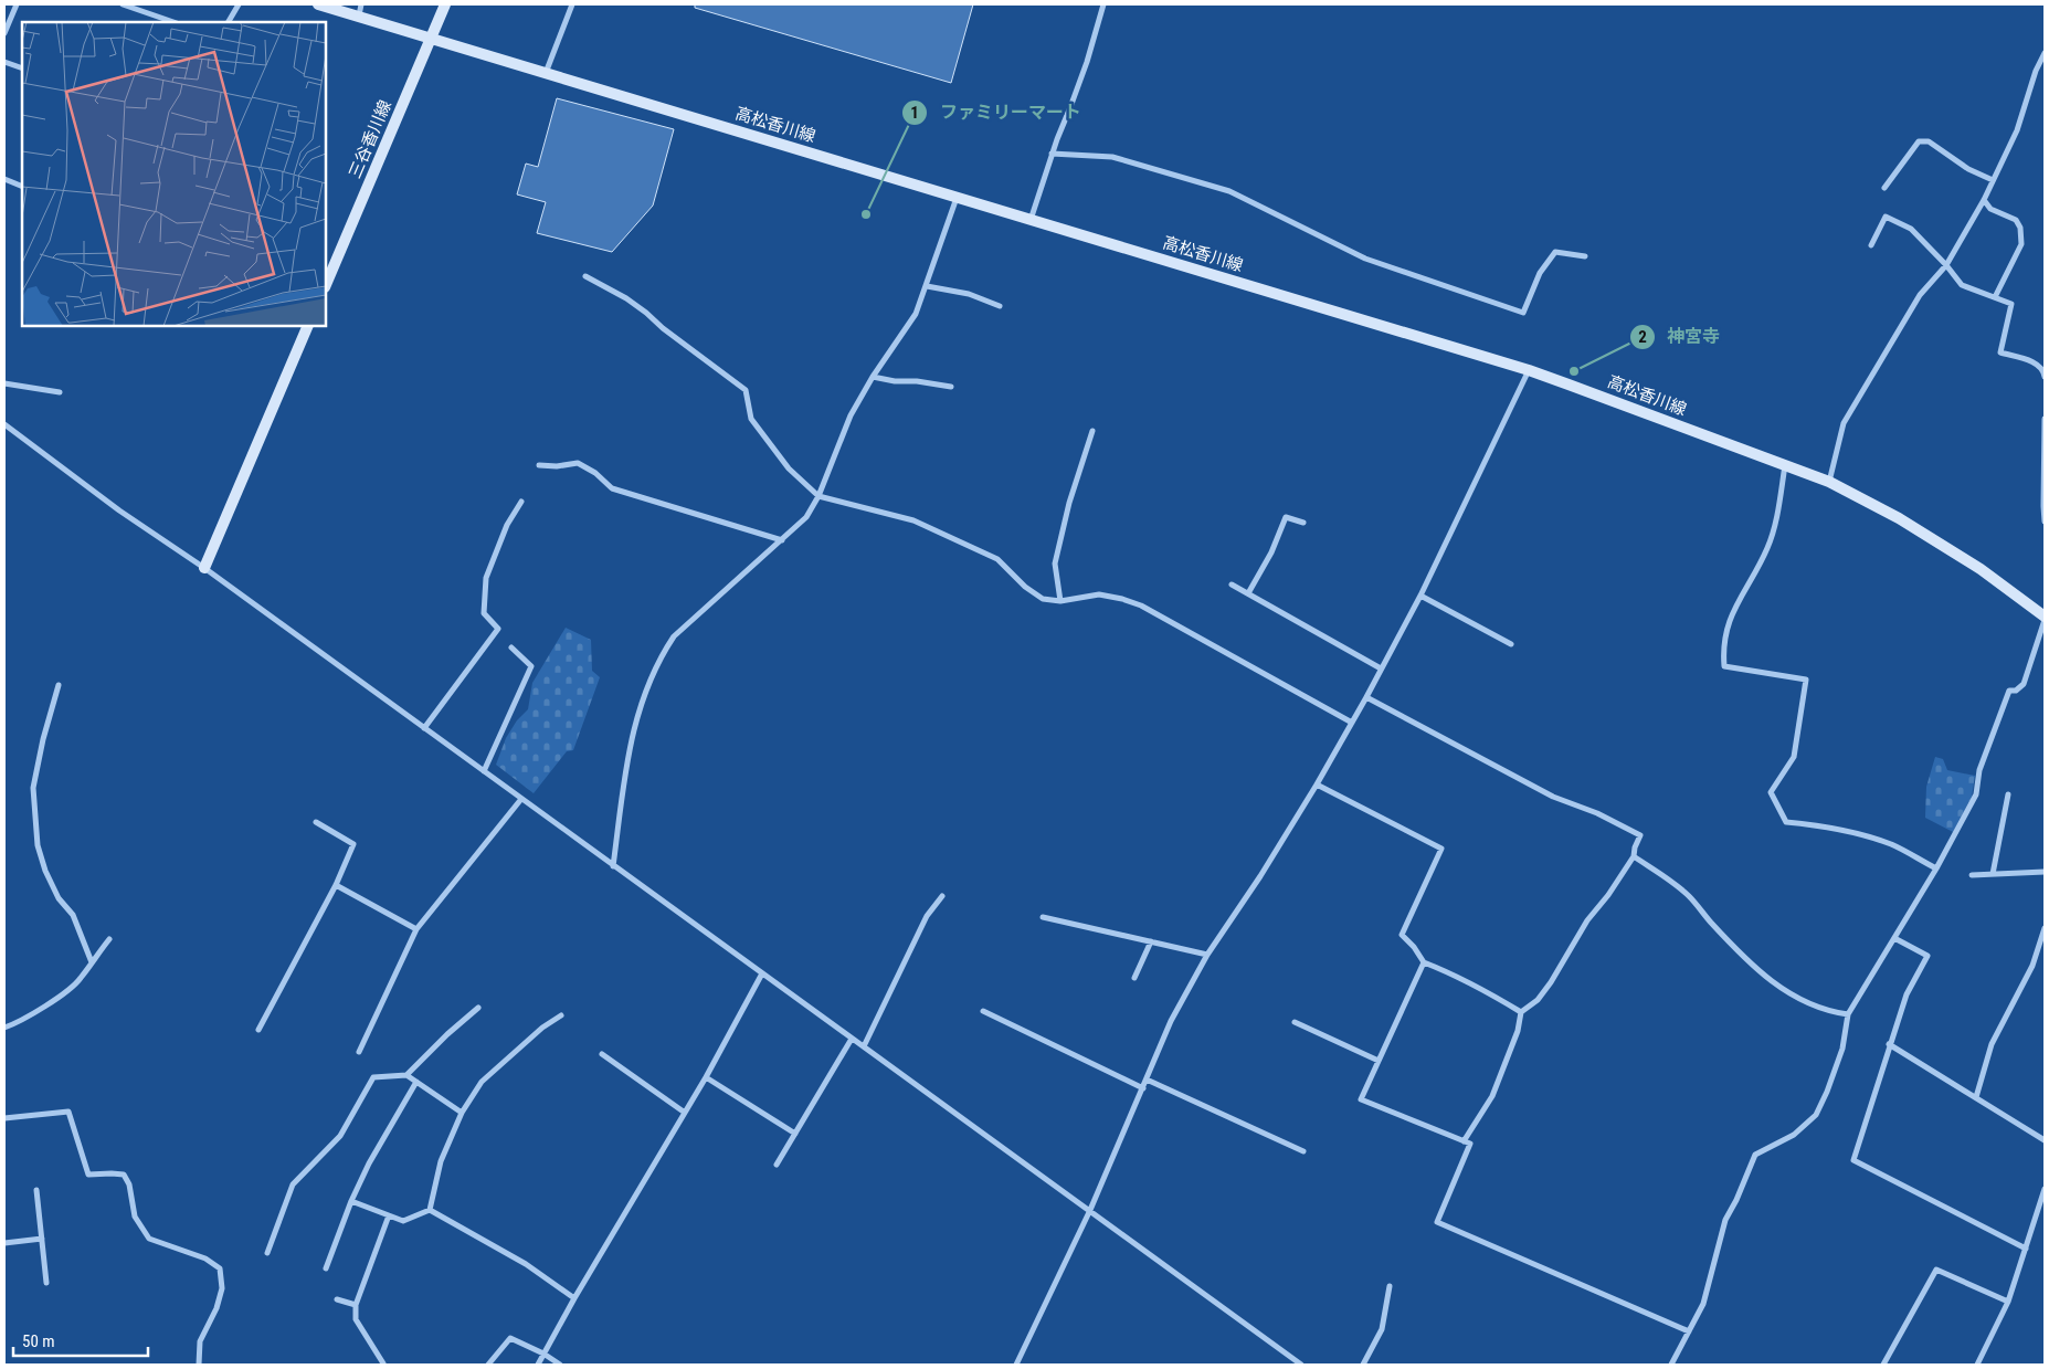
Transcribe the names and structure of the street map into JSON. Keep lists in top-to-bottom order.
{
  "streets": {
    "main road": ["高松香川線", "三谷香川線"]
  },
  "crossings": [
    ["高松香川線", "三谷香川線"]
  ],
  "places": ["ファミリーマート", "神宮寺"],
  "scale_bar": "50 m"
}
